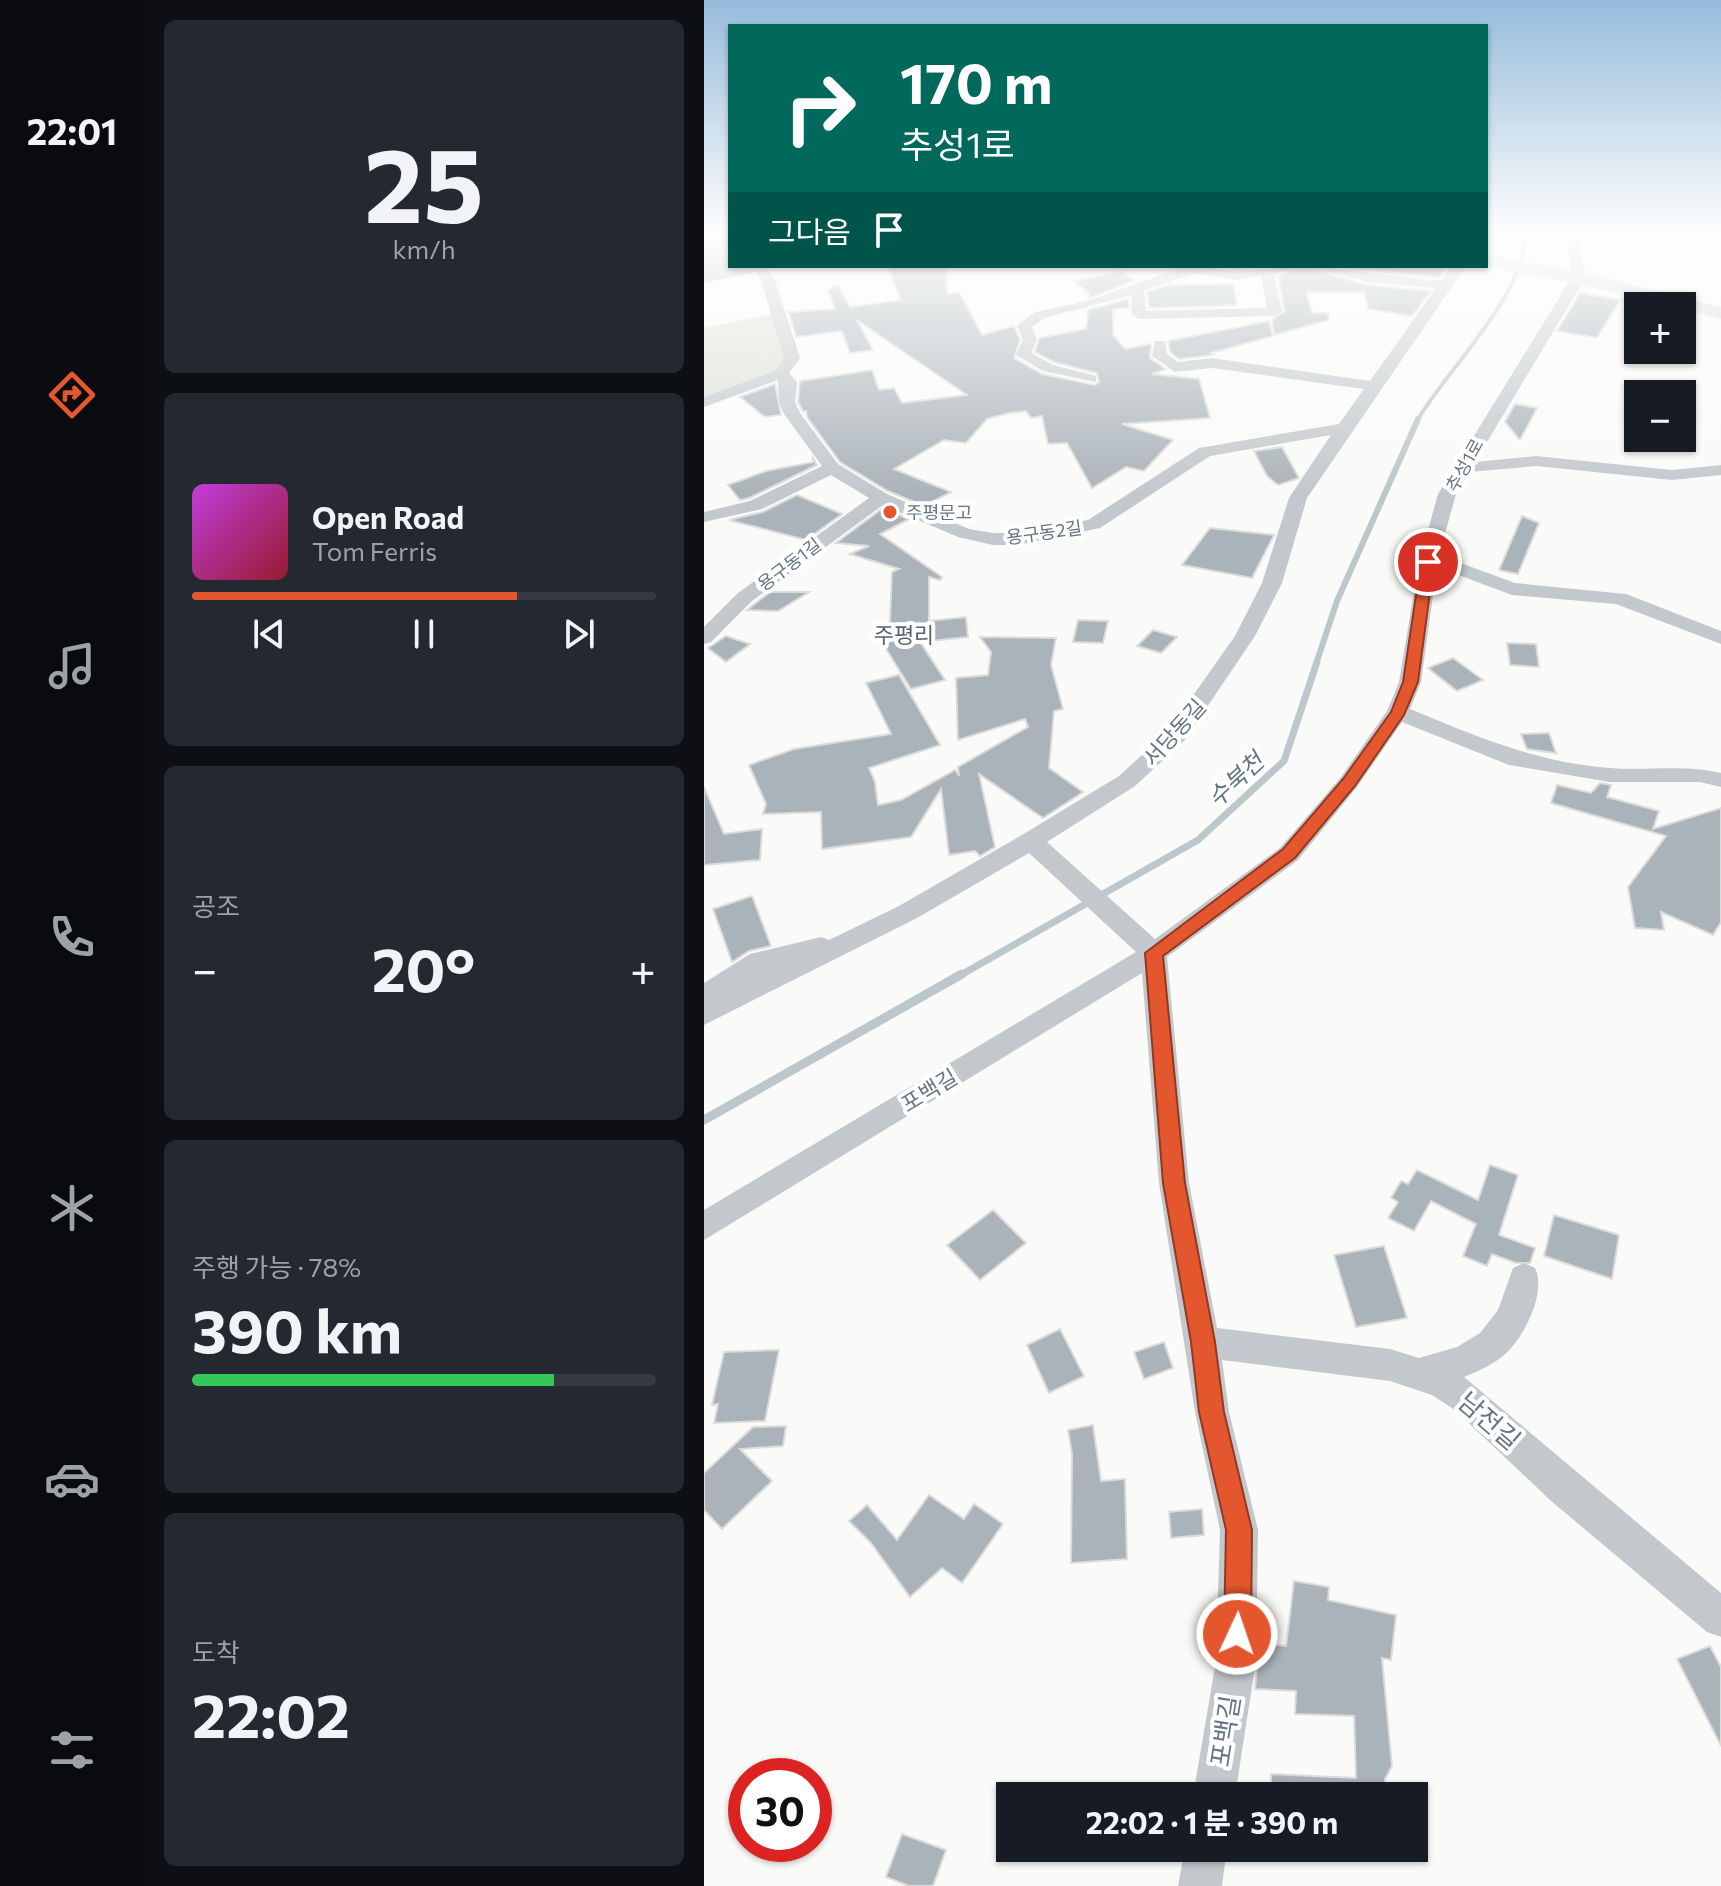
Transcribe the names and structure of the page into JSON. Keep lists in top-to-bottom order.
{
  "streets": {
    "street": [
      "추성1로",
      "용구동2길",
      "용구동1길",
      "서당동길",
      "포백길",
      "남전길"
    ]
  },
  "crossings": [
    ["추성1로", "포백길"],
    ["용구동2길", "용구동1길"],
    ["용구동2길", "서당동길"],
    ["포백길", "남전길"]
  ],
  "districts": ["주평리"],
  "water": ["수북천"],
  "places": ["주평문고"],
  "page": {
    "tabs": "22:01",
    "tile": [
      ["25", "km/h"],
      "공조",
      ["주행 가능 · 78%", "390 km"],
      ["도착", "22:02"]
    ],
    "turn": ["170 m", "추성1로"],
    "then": "그다음",
    "map_buttons": ["+", "−"],
    "song": ["Open Road", "Tom Ferris"],
    "heat": ["−", "20°", "+"],
    "limit": "30",
    "trip": "22:02 · 1 분 · 390 m"
  }
}
